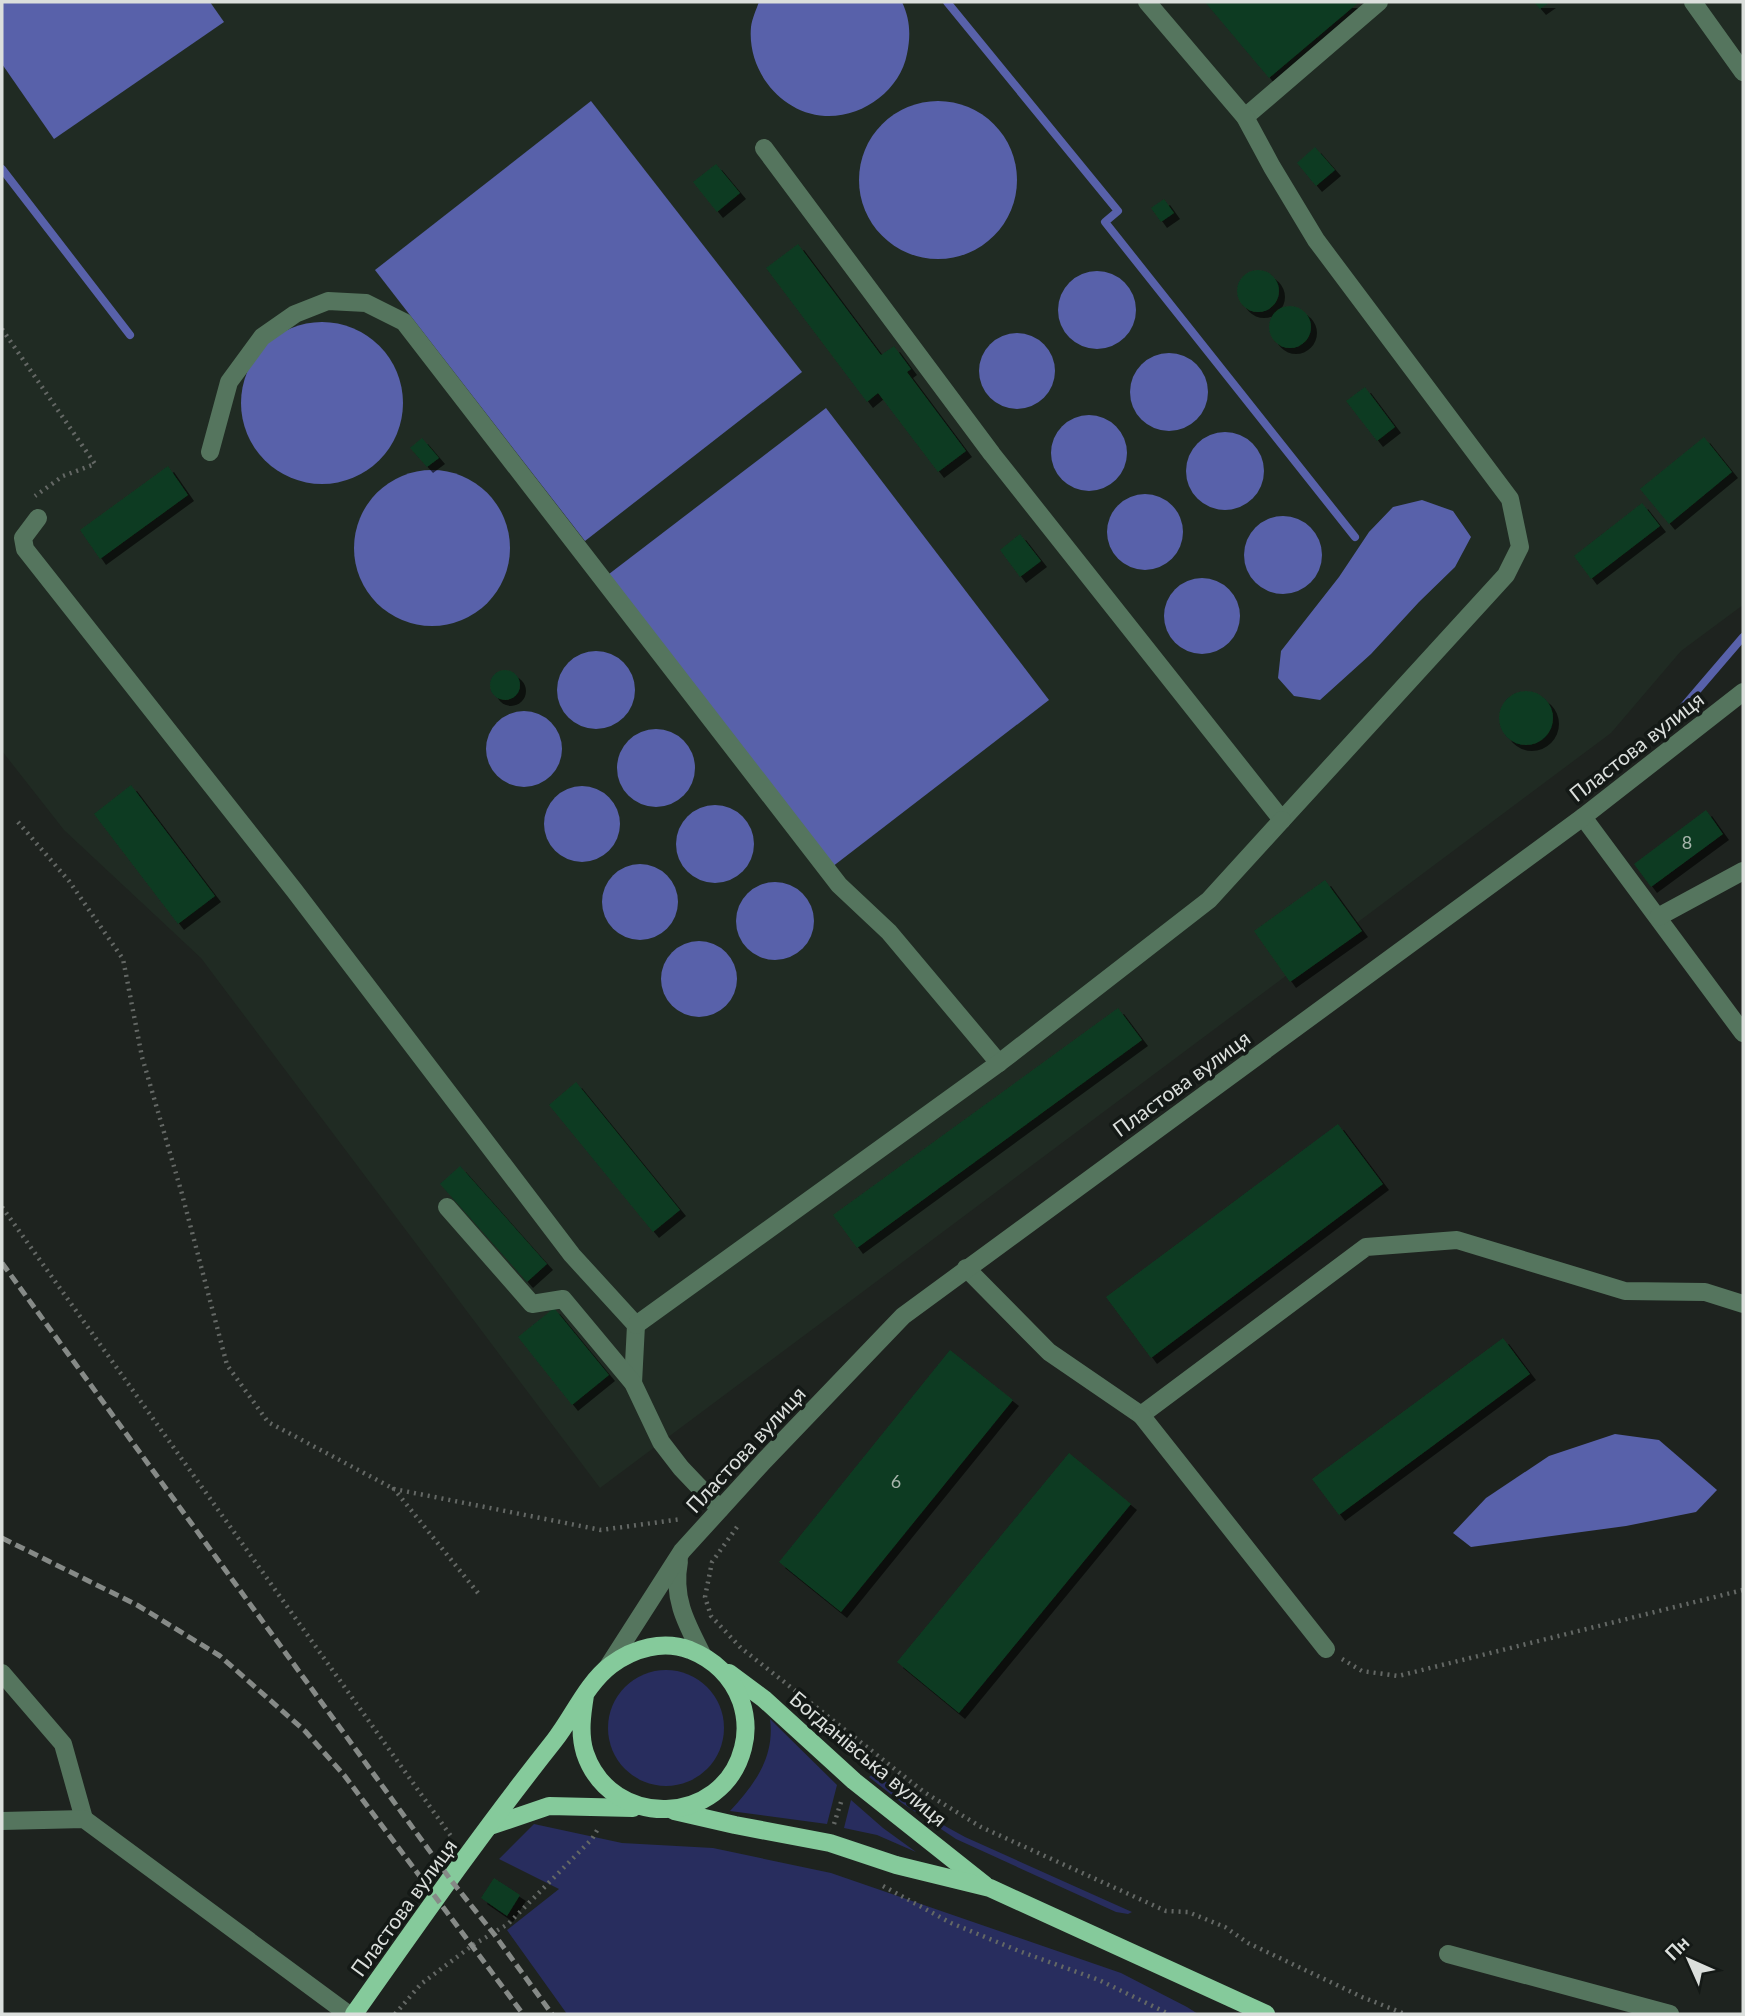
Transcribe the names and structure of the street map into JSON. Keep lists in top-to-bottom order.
{
  "streets": {
    "main road": ["Пластова вулиця", "Богданівська вулиця"]
  },
  "crossings": [
    ["Пластова вулиця", "Богданівська вулиця"]
  ],
  "house_numbers": ["8", "6"],
  "north": "top left"
}
